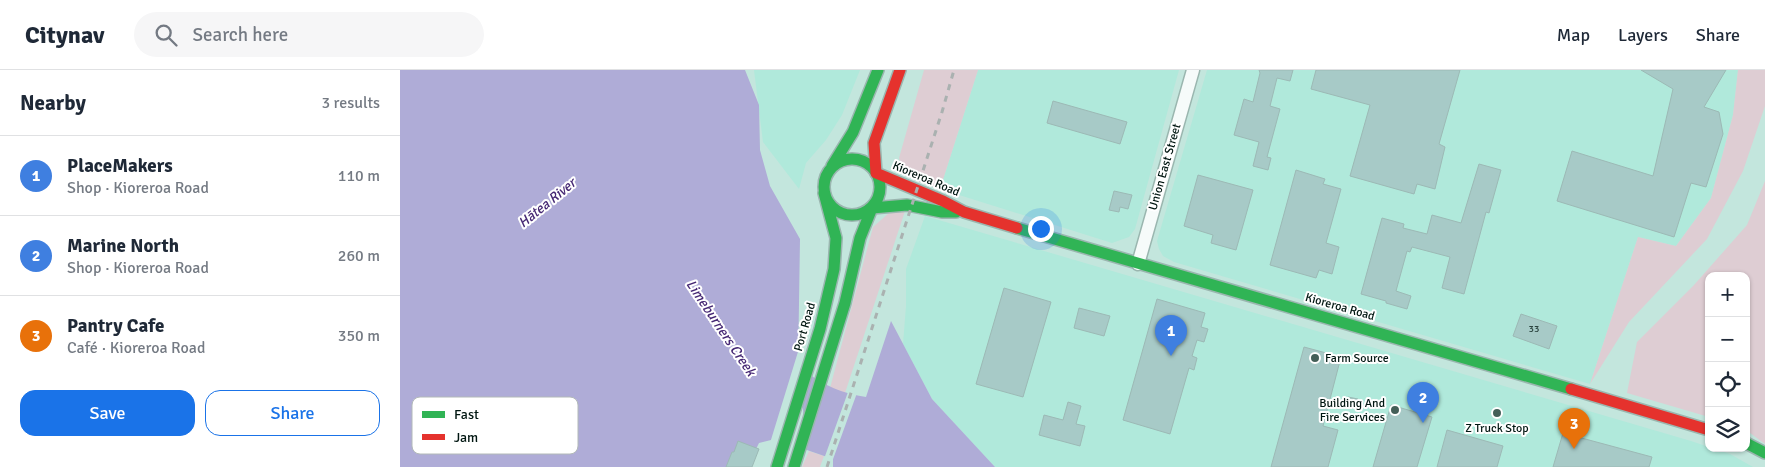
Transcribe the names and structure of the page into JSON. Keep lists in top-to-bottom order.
{
  "streets": {
    "main road": ["Kioreroa Road", "Port Road"],
    "street": ["Union East Street"]
  },
  "crossings": [
    ["Union East Street", "Kioreroa Road"],
    ["Kioreroa Road", "Port Road"]
  ],
  "water": ["Hātea River", "Limeburners Creek"],
  "places": ["Farm Source", "Building And Fire Services", "Z Truck Stop"],
  "house_numbers": ["33"],
  "legend": ["Fast", "Jam"],
  "page": {
    "header": "Citynav",
    "search": "Search here",
    "nav": ["Map", "Layers", "Share"],
    "heading": ["Nearby", "3 results"],
    "list": [
      {
        "mark": "1",
        "name": "PlaceMakers",
        "note": "Shop · Kioreroa Road",
        "value": "110 m"
      },
      {
        "mark": "2",
        "name": "Marine North",
        "note": "Shop · Kioreroa Road",
        "value": "260 m"
      },
      {
        "mark": "3",
        "name": "Pantry Cafe",
        "note": "Café · Kioreroa Road",
        "value": "350 m"
      }
    ],
    "map_buttons": ["+", "−"],
    "pins": ["1", "2", "3"],
    "buttons": ["Save", "Share"]
  }
}
